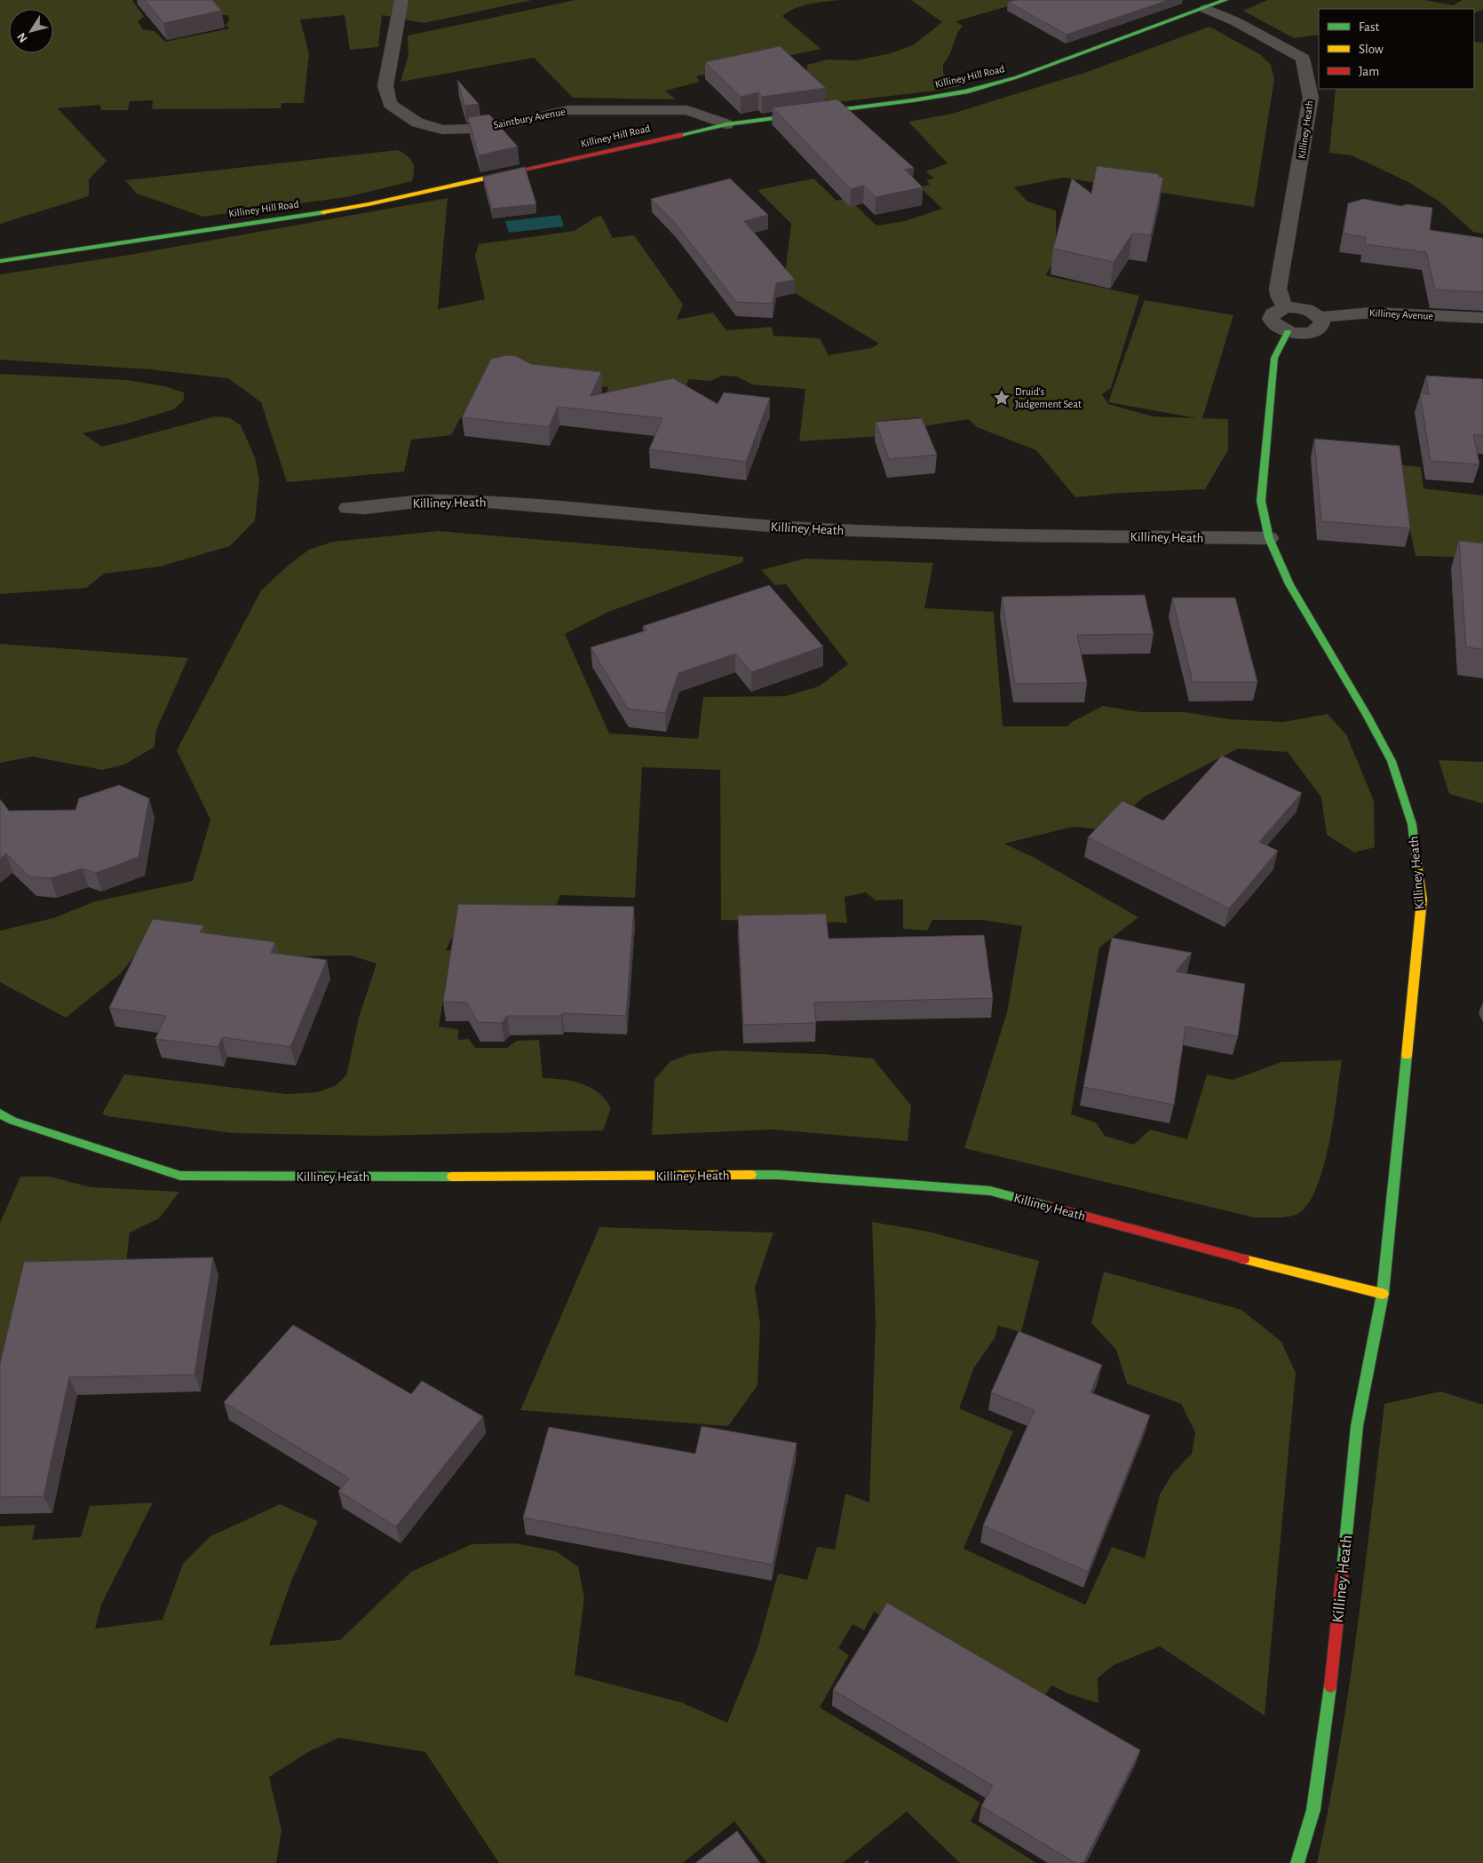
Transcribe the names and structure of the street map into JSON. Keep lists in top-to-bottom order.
{
  "streets": {
    "street": [
      "Killiney Hill Road",
      "Saintbury Avenue",
      "Killiney Heath",
      "Killiney Avenue"
    ]
  },
  "crossings": [
    ["Killiney Hill Road", "Saintbury Avenue"],
    ["Killiney Hill Road", "Killiney Heath"]
  ],
  "places": {
    "place": ["Druid's Judgement Seat"]
  },
  "legend": ["Fast", "Slow", "Jam"],
  "north": "bottom left"
}
